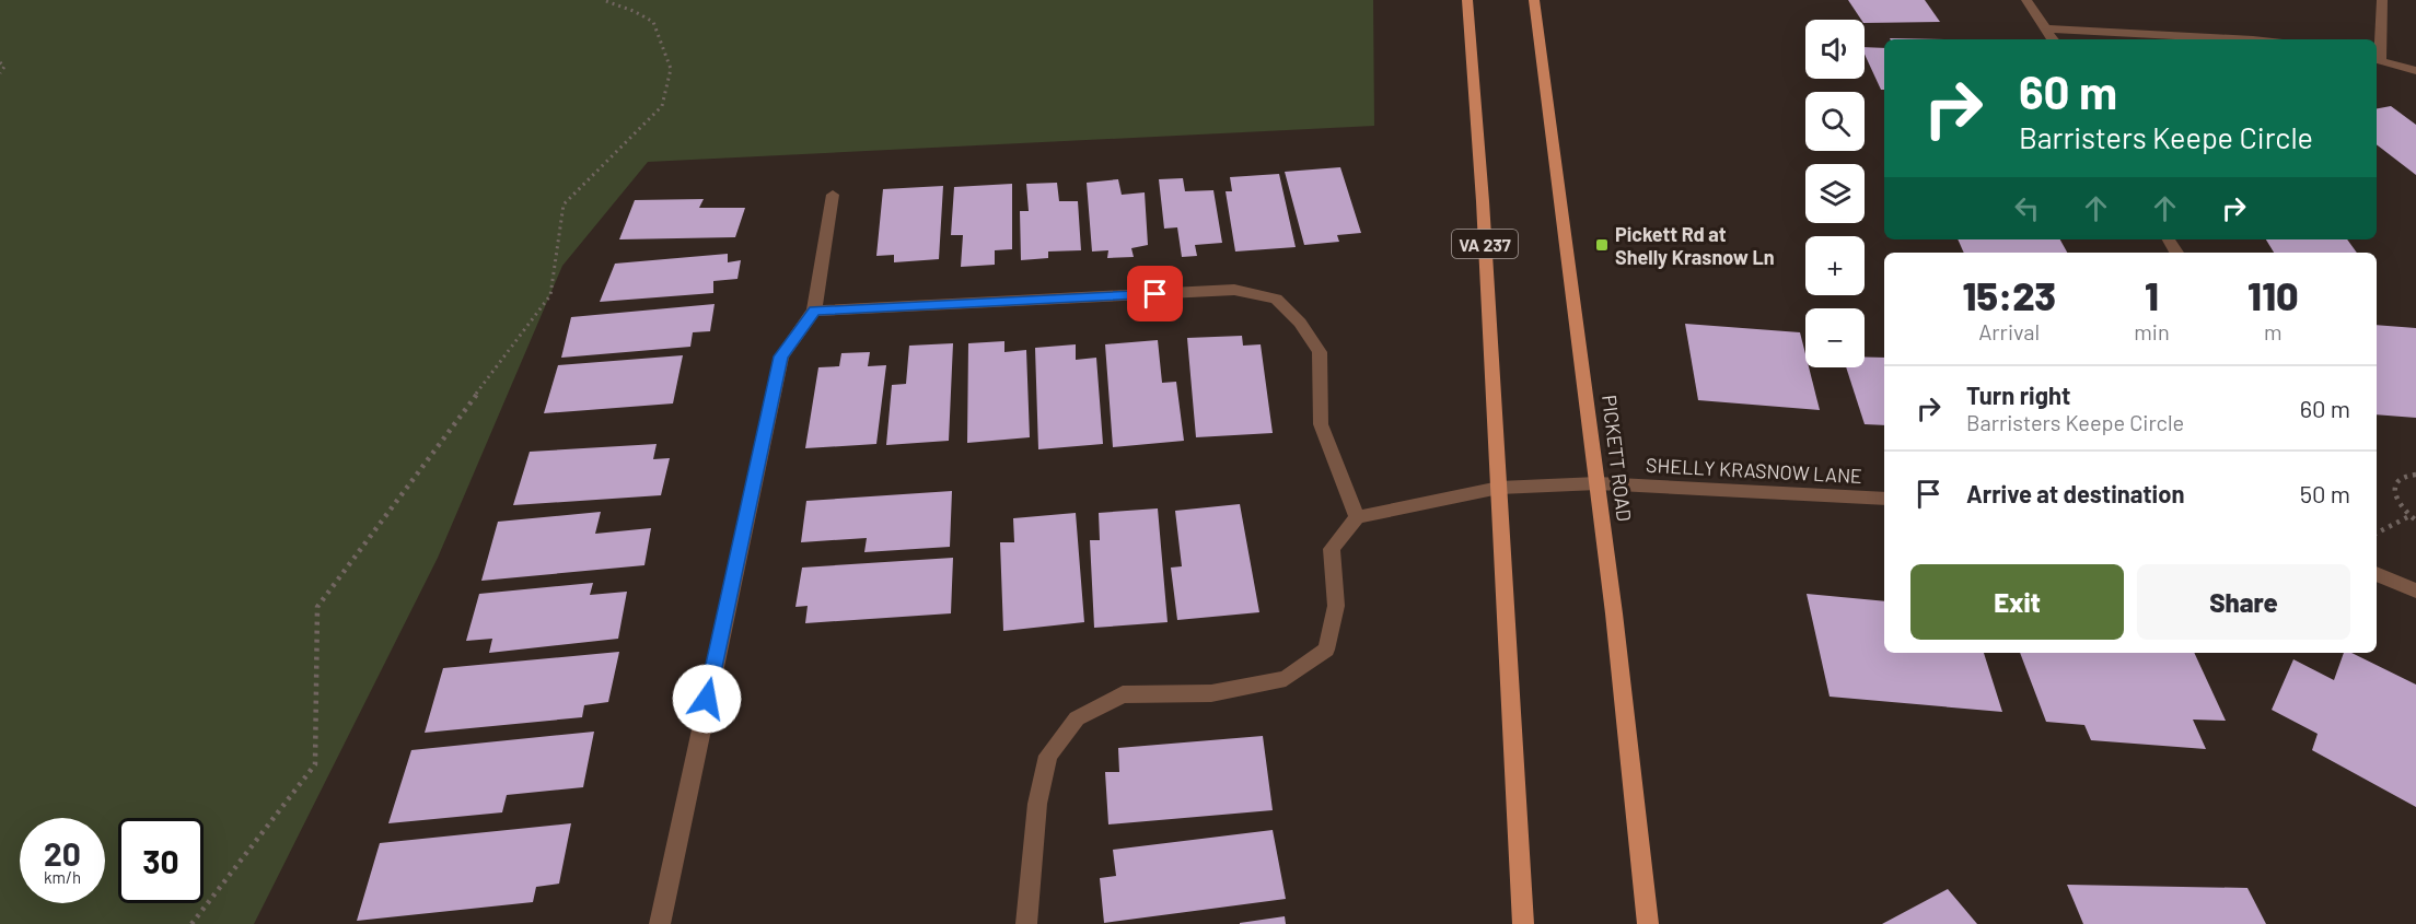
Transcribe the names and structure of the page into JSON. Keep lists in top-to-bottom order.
{
  "streets": {
    "main road": ["VA 237", "PICKETT ROAD"],
    "street": ["SHELLY KRASNOW LANE"]
  },
  "crossings": [
    ["VA 237", "SHELLY KRASNOW LANE"],
    ["PICKETT ROAD", "SHELLY KRASNOW LANE"]
  ],
  "places": {
    "transit": ["Pickett Rd at Shelly Krasnow Ln"]
  },
  "page": {
    "map_buttons": ["+", "−"],
    "turn": ["60 m", "Barristers Keepe Circle"],
    "eta": [
      "15:23",
      "Arrival",
      "1",
      "min",
      "110",
      "m"
    ],
    "list": [
      {
        "name": "Turn right",
        "note": "Barristers Keepe Circle",
        "value": "60 m"
      },
      {
        "name": "Arrive at destination",
        "value": "50 m"
      }
    ],
    "buttons": ["Exit", "Share"],
    "speed": "20 km/h",
    "limit": "30"
  }
}
